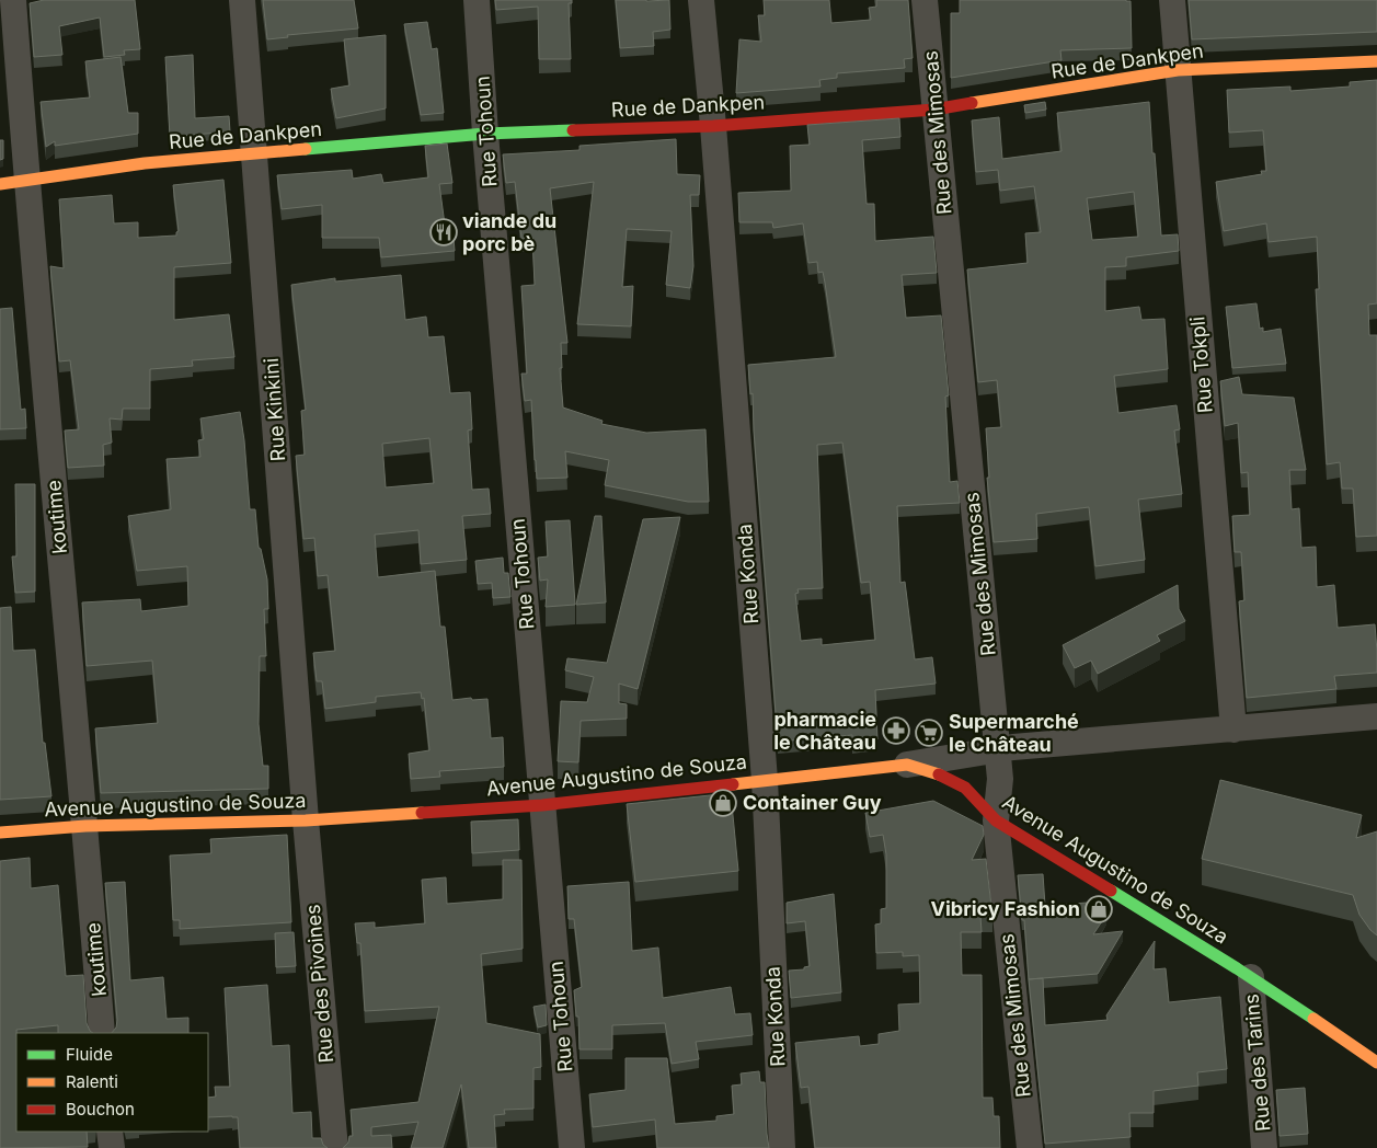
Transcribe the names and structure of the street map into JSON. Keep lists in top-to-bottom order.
{
  "streets": {
    "main road": ["Rue de Dankpen", "Avenue Augustino de Souza"],
    "street": [
      "Rue Tohoun",
      "Rue des Mimosas",
      "Rue Tokpli",
      "Rue Kinkini",
      "koutime",
      "Rue Konda",
      "Rue des Pivoines",
      "Rue des Tarins"
    ]
  },
  "crossings": [
    ["Rue de Dankpen", "Rue Tohoun"],
    ["Rue de Dankpen", "Rue des Mimosas"],
    ["Rue de Dankpen", "Rue Tokpli"],
    ["Rue de Dankpen", "Rue Kinkini"],
    ["Rue de Dankpen", "koutime"],
    ["Rue de Dankpen", "Rue Konda"],
    ["Rue Tohoun", "Avenue Augustino de Souza"],
    ["Rue des Mimosas", "Avenue Augustino de Souza"],
    ["Rue Kinkini", "Avenue Augustino de Souza"],
    ["Rue Kinkini", "Rue des Pivoines"],
    ["koutime", "Avenue Augustino de Souza"],
    ["Rue Konda", "Avenue Augustino de Souza"],
    ["Avenue Augustino de Souza", "Rue des Pivoines"],
    ["Avenue Augustino de Souza", "Rue des Tarins"]
  ],
  "places": {
    "restaurant": ["viande du porc bè"],
    "pharmacy": ["pharmacie le Château"],
    "supermarket": ["Supermarché le Château"],
    "shop": ["Container Guy", "Vibricy Fashion"]
  },
  "legend": ["Fluide", "Ralenti", "Bouchon"]
}
